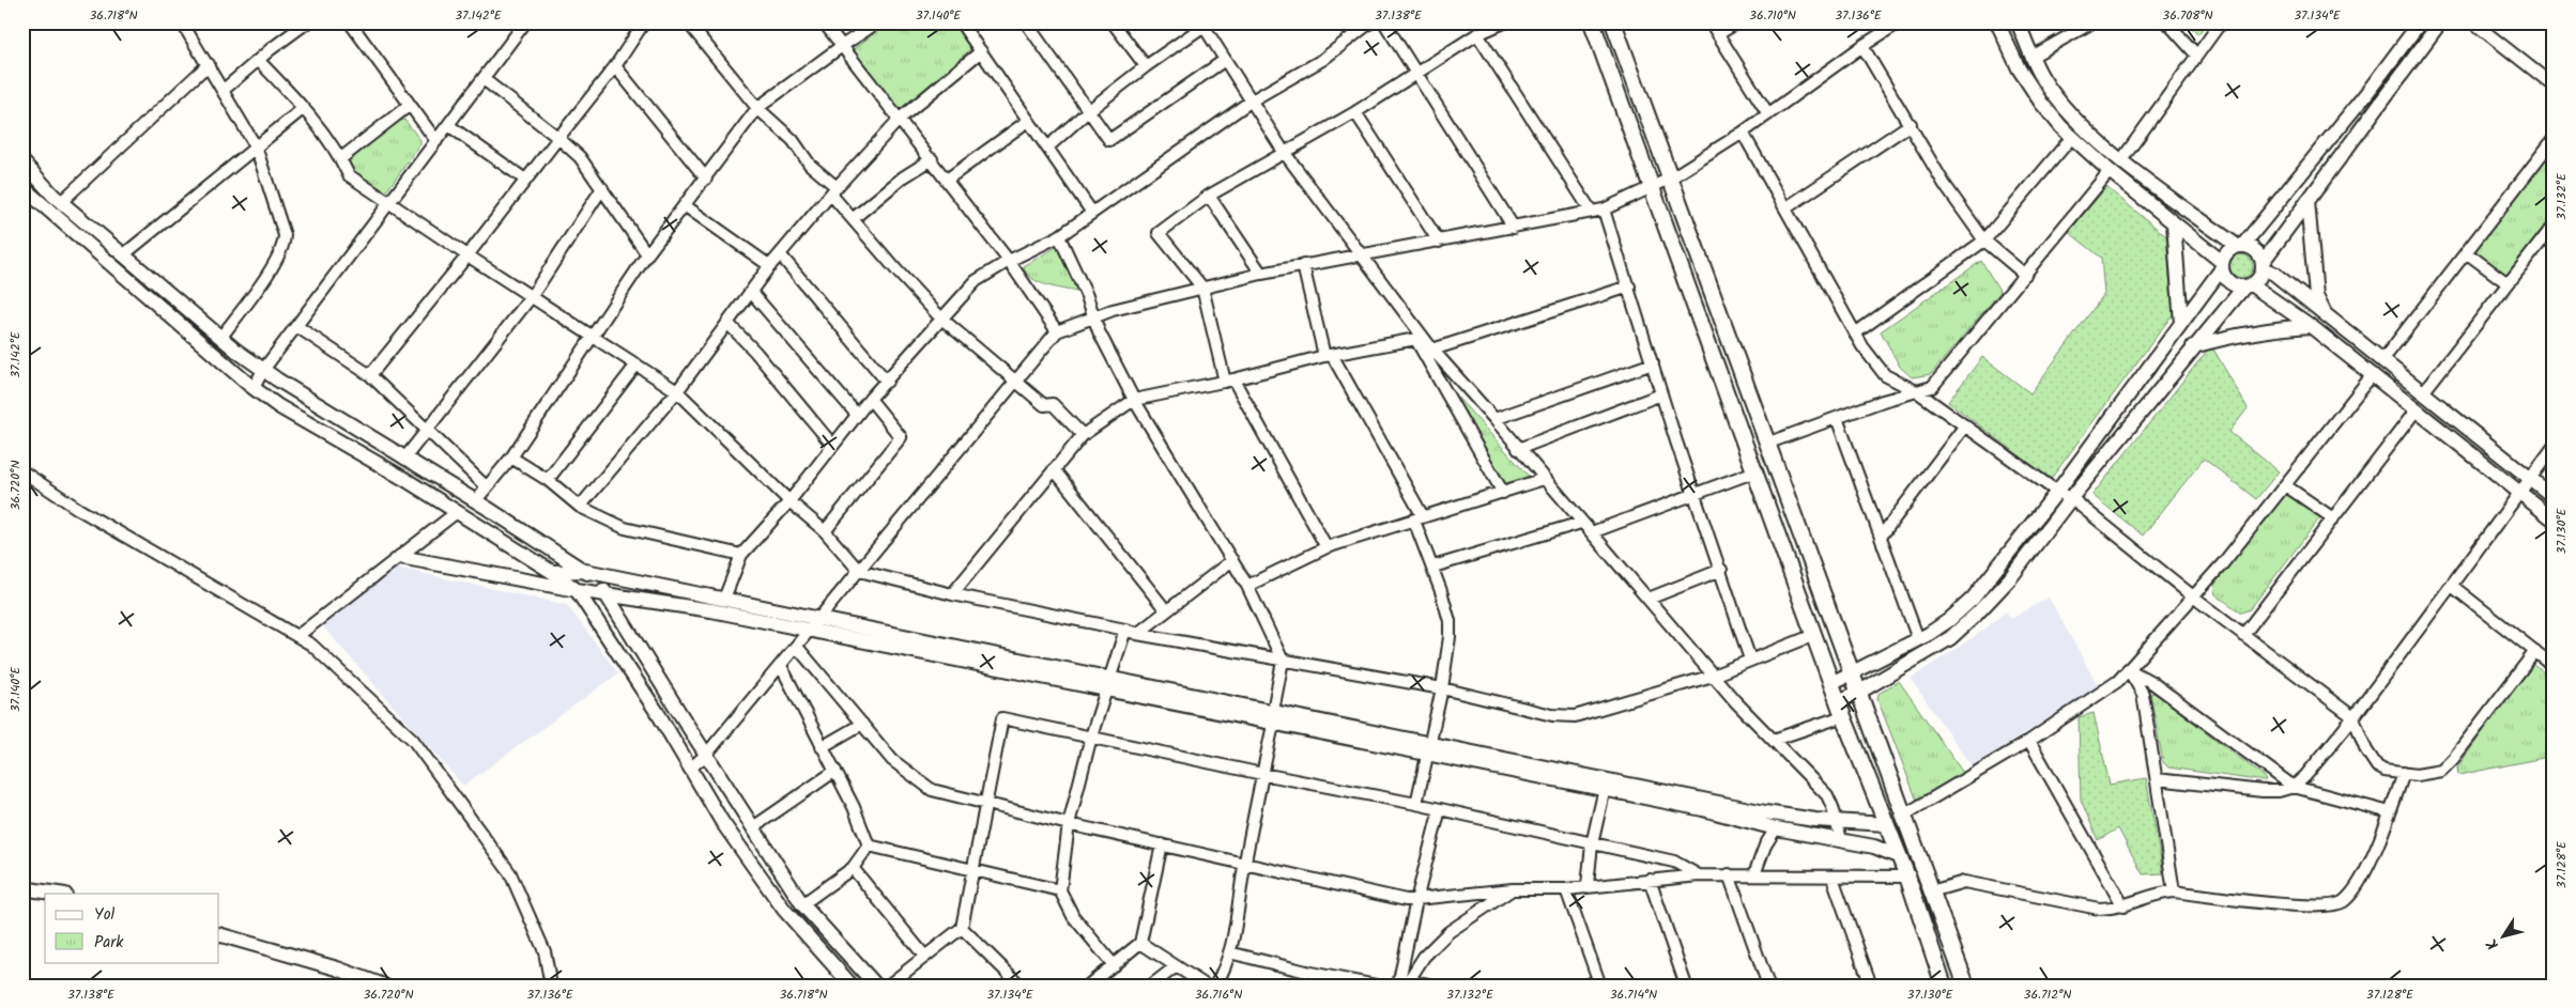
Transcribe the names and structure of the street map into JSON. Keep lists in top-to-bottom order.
{
  "legend": ["Yol", "Park"],
  "north": "bottom left",
  "coordinates": [
    "36.718°N",
    "37.142°E",
    "37.140°E",
    "37.138°E",
    "36.710°N",
    "37.136°E",
    "36.708°N",
    "37.134°E",
    "37.132°E",
    "36.720°N",
    "37.130°E",
    "37.128°E",
    "36.716°N",
    "36.714°N",
    "36.712°N"
  ]
}
